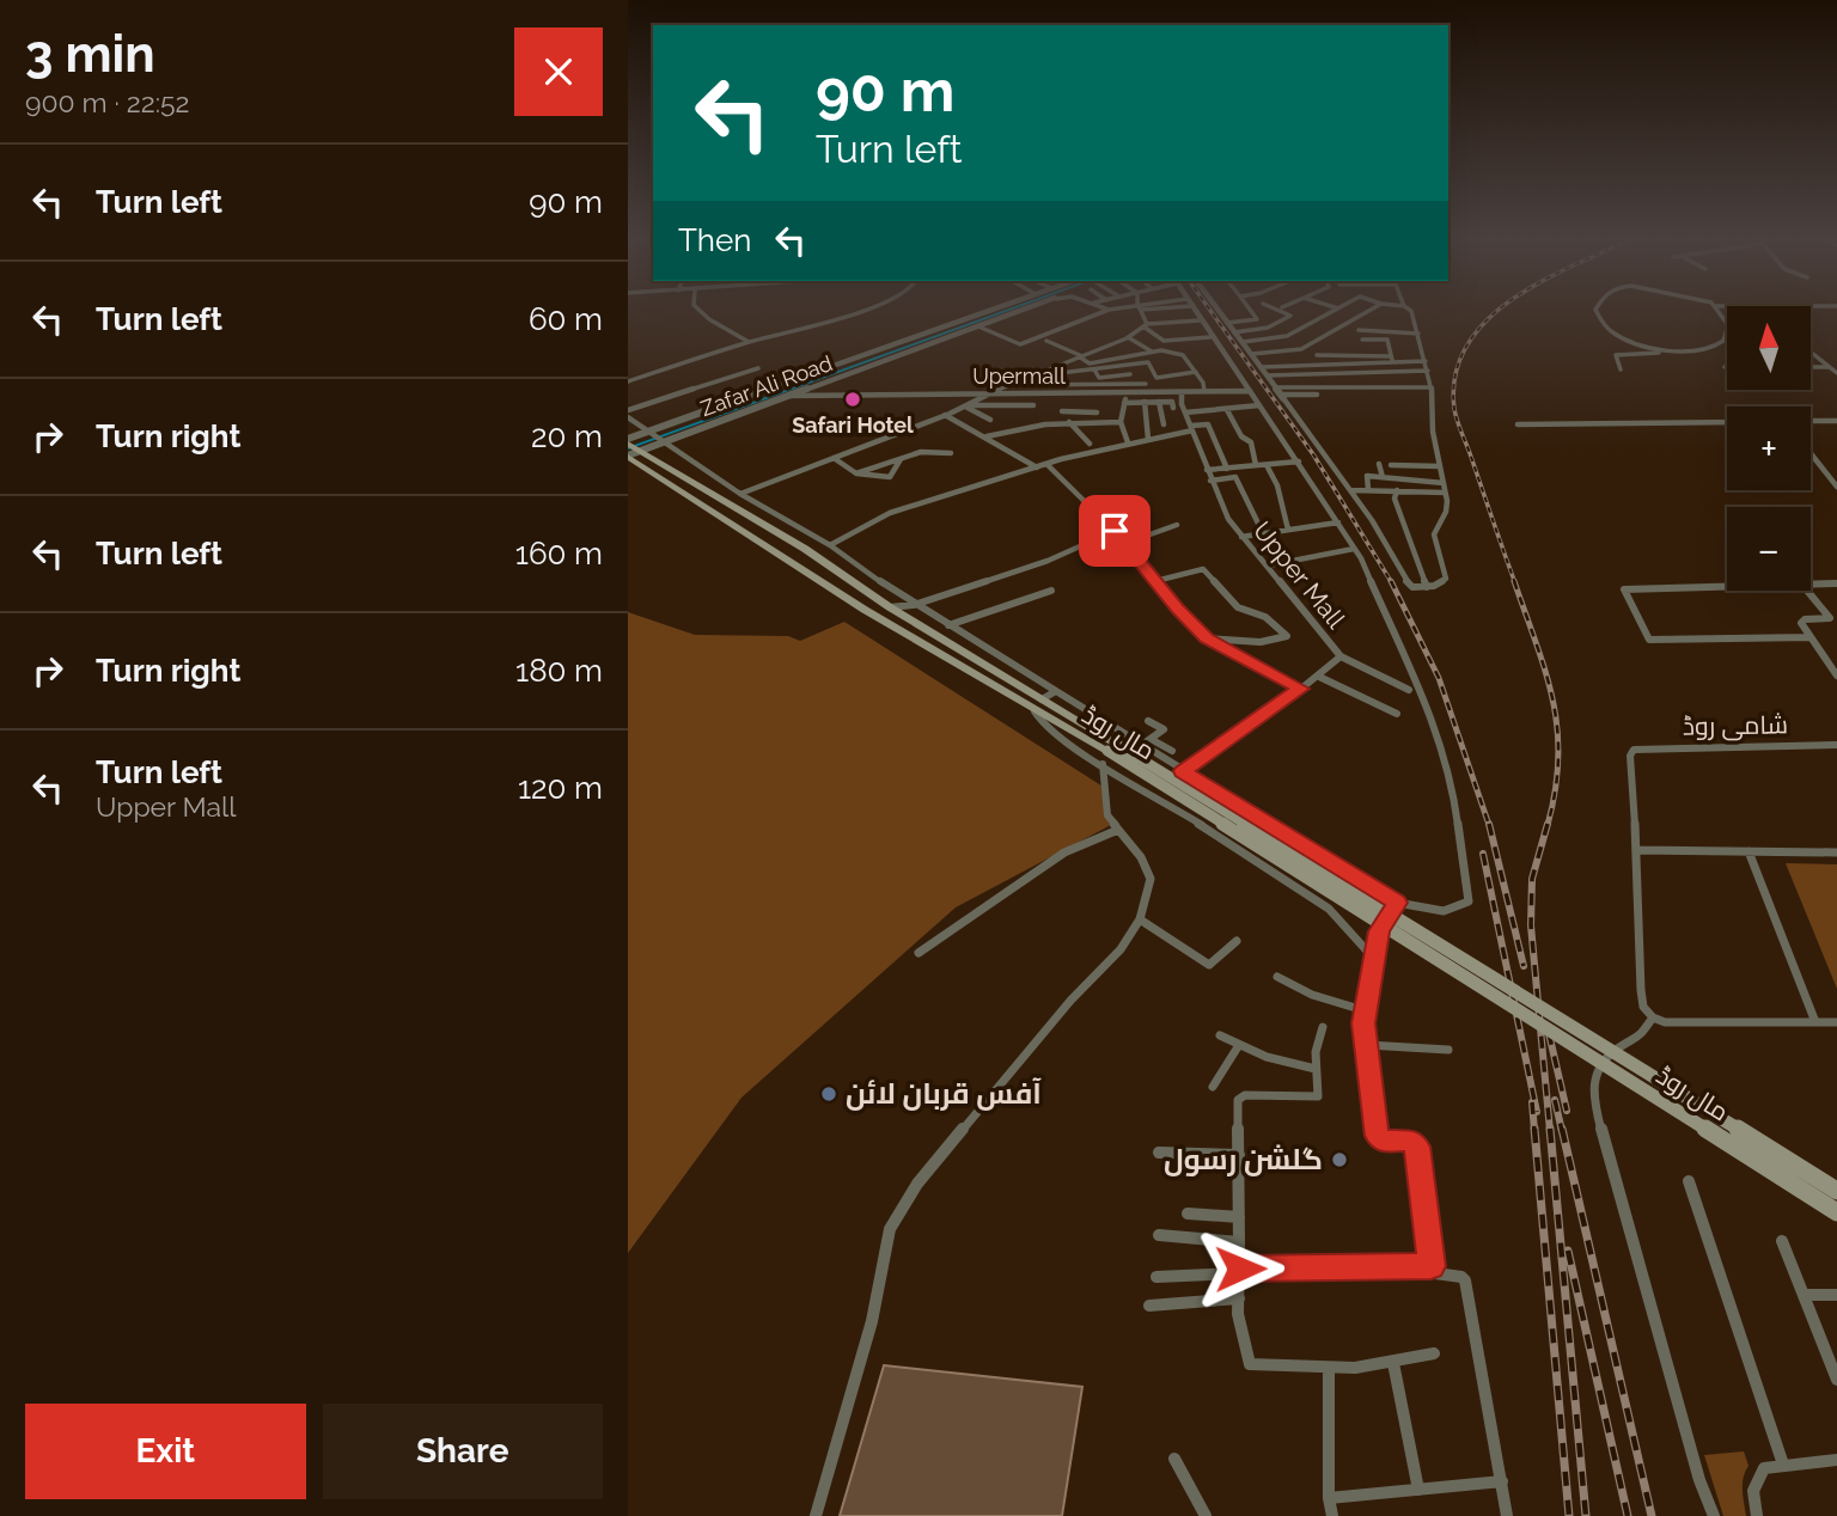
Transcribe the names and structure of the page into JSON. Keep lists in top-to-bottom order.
{
  "streets": {
    "main road": ["مال روڈ"],
    "street": [
      "Upermall",
      "Zafar Ali Road",
      "Upper Mall",
      "شامی روڈ"
    ]
  },
  "crossings": [
    ["Upermall", "Zafar Ali Road"],
    ["Upermall", "Upper Mall"],
    ["Zafar Ali Road", "مال روڈ"]
  ],
  "places": ["Safari Hotel", "آفس قربان لائن", "گلشن رسول"],
  "north": "top",
  "page": {
    "heading": ["3 min", "900 m · 22:52"],
    "turn": ["90 m", "Turn left"],
    "list": [
      {
        "name": "Turn left",
        "value": "90 m"
      },
      {
        "name": "Turn left",
        "value": "60 m"
      },
      {
        "name": "Turn right",
        "value": "20 m"
      },
      {
        "name": "Turn left",
        "value": "160 m"
      },
      {
        "name": "Turn right",
        "value": "180 m"
      },
      {
        "name": "Turn left",
        "note": "Upper Mall",
        "value": "120 m"
      }
    ],
    "then": "Then",
    "map_buttons": ["+", "−"],
    "buttons": ["Exit", "Share"]
  }
}
